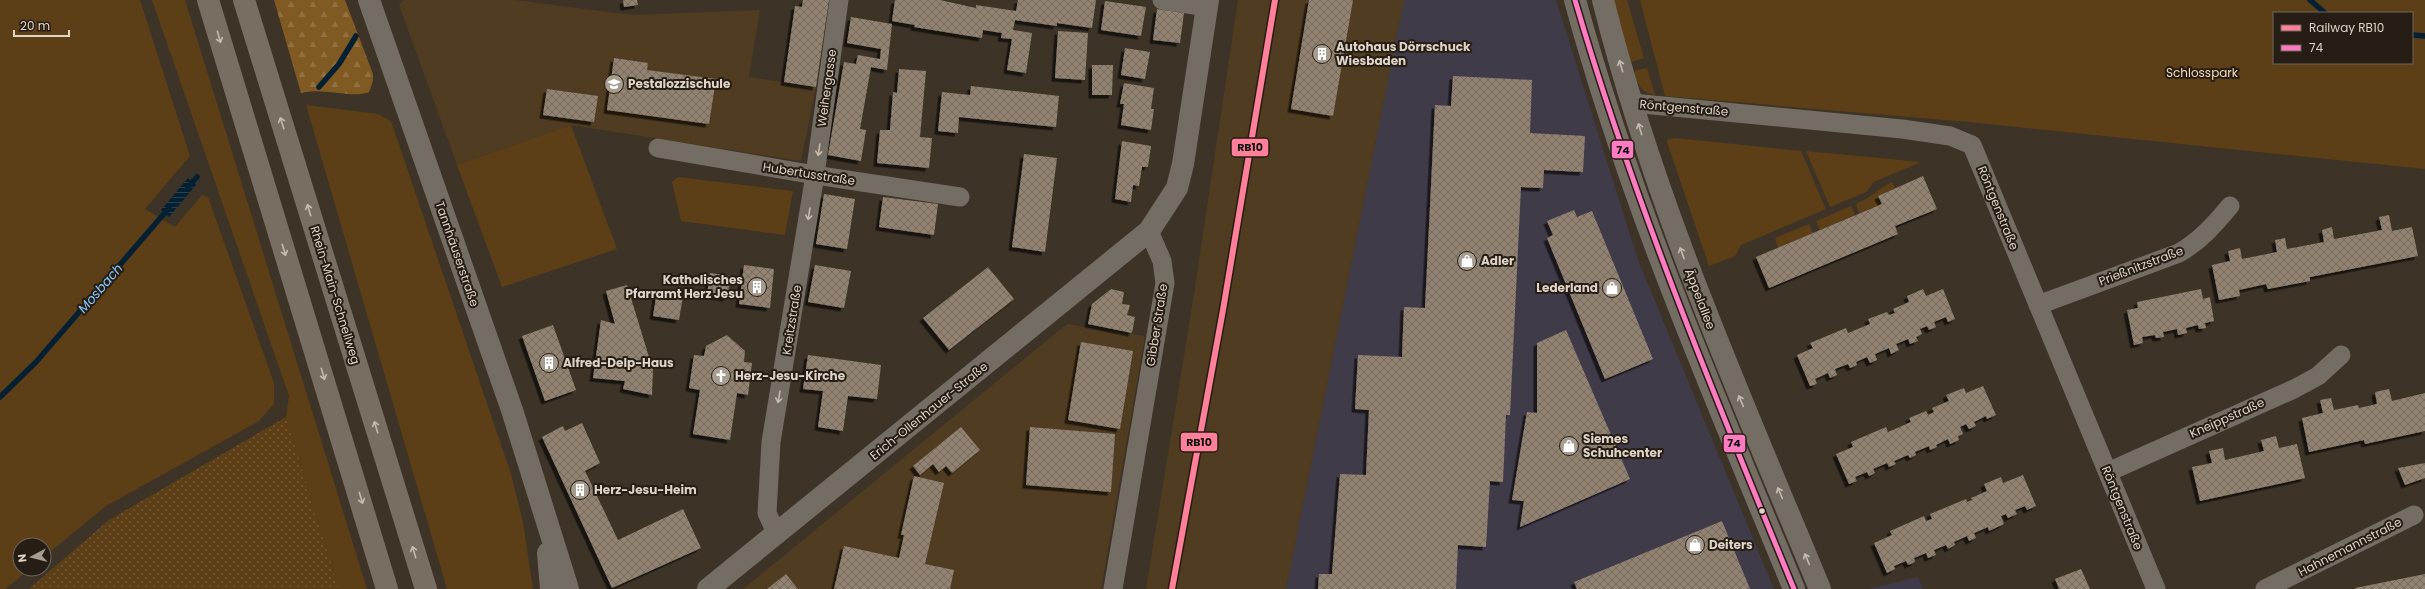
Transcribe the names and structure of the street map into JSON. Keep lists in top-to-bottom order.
{
  "streets": {
    "highway": ["Rhein-Main-Schnellweg"],
    "street": [
      "Weihergasse",
      "Röntgenstraße",
      "Hubertusstraße",
      "Tannhäuserstraße",
      "Prießnitzstraße",
      "Äppelallee",
      "Kreitzstraße",
      "Gibber Straße",
      "Erich-Ollenhauer-Straße",
      "Kneippstraße",
      "Hahnemannstraße"
    ]
  },
  "crossings": [
    ["Weihergasse", "Hubertusstraße"],
    ["Weihergasse", "Kreitzstraße"],
    ["Röntgenstraße", "Prießnitzstraße"],
    ["Röntgenstraße", "Äppelallee"],
    ["Röntgenstraße", "Kneippstraße"],
    ["Hubertusstraße", "Kreitzstraße"],
    ["Kreitzstraße", "Erich-Ollenhauer-Straße"],
    ["Gibber Straße", "Erich-Ollenhauer-Straße"]
  ],
  "one_way": ["Weihergasse", "Kreitzstraße"],
  "water": ["Mosbach"],
  "parks": ["Schlosspark"],
  "places": {
    "building": [
      "Autohaus Dörrschuck Wiesbaden",
      "Katholisches Pfarramt Herz Jesu",
      "Alfred-Delp-Haus",
      "Herz-Jesu-Heim"
    ],
    "school or university": ["Pestalozzischule"],
    "shop": [
      "Adler",
      "Lederland",
      "Siemes Schuhcenter",
      "Deiters"
    ],
    "church": ["Herz-Jesu-Kirche"]
  },
  "lines": ["rail line RB10", "transit line 74"],
  "legend": ["Railway RB10", "74"],
  "scale_bar": "20 m",
  "north": "left"
}
